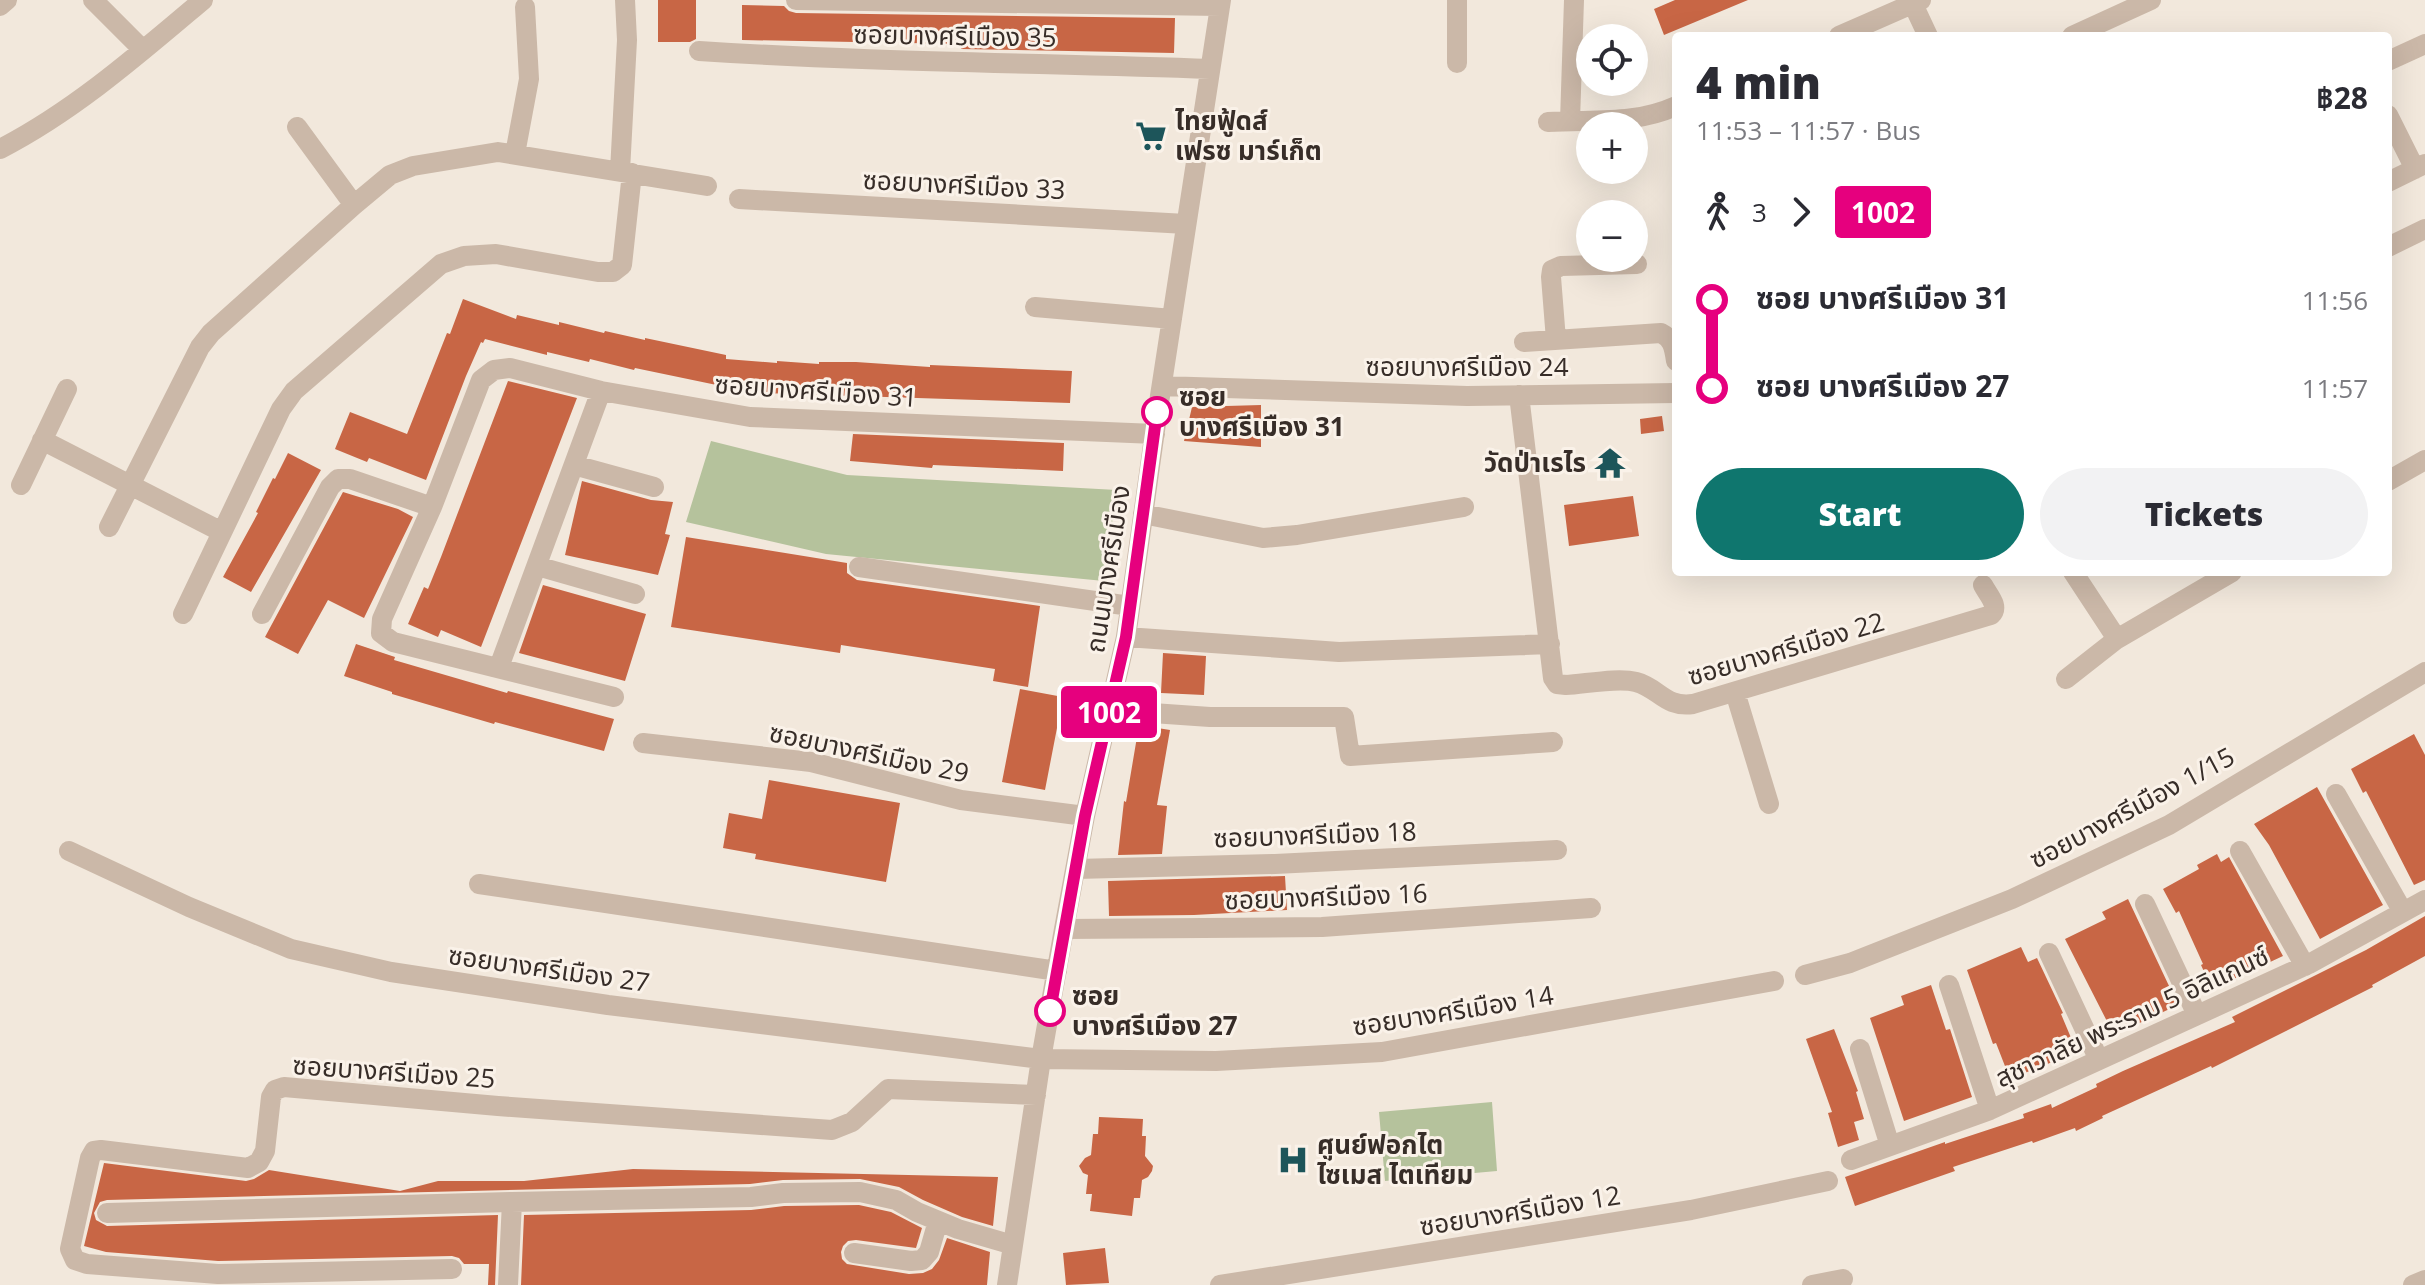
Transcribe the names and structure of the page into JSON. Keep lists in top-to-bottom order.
{
  "streets": {
    "street": [
      "ซอยบางศรีเมือง 35",
      "ซอยบางศรีเมือง 33",
      "ซอยบางศรีเมือง 24",
      "ซอยบางศรีเมือง 31",
      "ถนนบางศรีเมือง",
      "ซอยบางศรีเมือง 22",
      "ซอยบางศรีเมือง 29",
      "ซอยบางศรีเมือง 1/15",
      "ซอยบางศรีเมือง 18",
      "ซอยบางศรีเมือง 16",
      "ซอยบางศรีเมือง 27",
      "ซอยบางศรีเมือง 14",
      "สุชาวาลัย พระราม 5 อิลิแกนซ์",
      "ซอยบางศรีเมือง 25",
      "ซอยบางศรีเมือง 12"
    ]
  },
  "crossings": [
    ["ซอยบางศรีเมือง 35", "ถนนบางศรีเมือง"],
    ["ซอยบางศรีเมือง 33", "ถนนบางศรีเมือง"],
    ["ซอยบางศรีเมือง 24", "ถนนบางศรีเมือง"],
    ["ซอยบางศรีเมือง 24", "ซอยบางศรีเมือง 22"],
    ["ซอยบางศรีเมือง 31", "ถนนบางศรีเมือง"],
    ["ถนนบางศรีเมือง", "ซอยบางศรีเมือง 29"],
    ["ถนนบางศรีเมือง", "ซอยบางศรีเมือง 18"],
    ["ถนนบางศรีเมือง", "ซอยบางศรีเมือง 16"],
    ["ถนนบางศรีเมือง", "ซอยบางศรีเมือง 27"],
    ["ถนนบางศรีเมือง", "ซอยบางศรีเมือง 14"],
    ["ถนนบางศรีเมือง", "ซอยบางศรีเมือง 25"],
    ["ซอยบางศรีเมือง 27", "ซอยบางศรีเมือง 14"]
  ],
  "places": {
    "supermarket": ["ไทยฟู้ดส์ เฟรซ มาร์เก็ต"],
    "other": ["ซอย บางศรีเมือง 31", "ซอย บางศรีเมือง 27"],
    "temple": ["วัดป่าเรไร"],
    "hospital": ["ศูนย์ฟอกไต ไซเมส ไตเทียม"]
  },
  "lines": ["bus line 1002"],
  "page": {
    "on_map": "1002",
    "map_buttons": ["+", "−"],
    "heading": ["4 min", "11:53 – 11:57 · Bus", "฿28"],
    "legs": ["3", "1002"],
    "list": [
      {
        "name": "ซอย บางศรีเมือง 31",
        "value": "11:56"
      },
      {
        "name": "ซอย บางศรีเมือง 27",
        "value": "11:57"
      }
    ],
    "buttons": ["Start", "Tickets"]
  }
}
